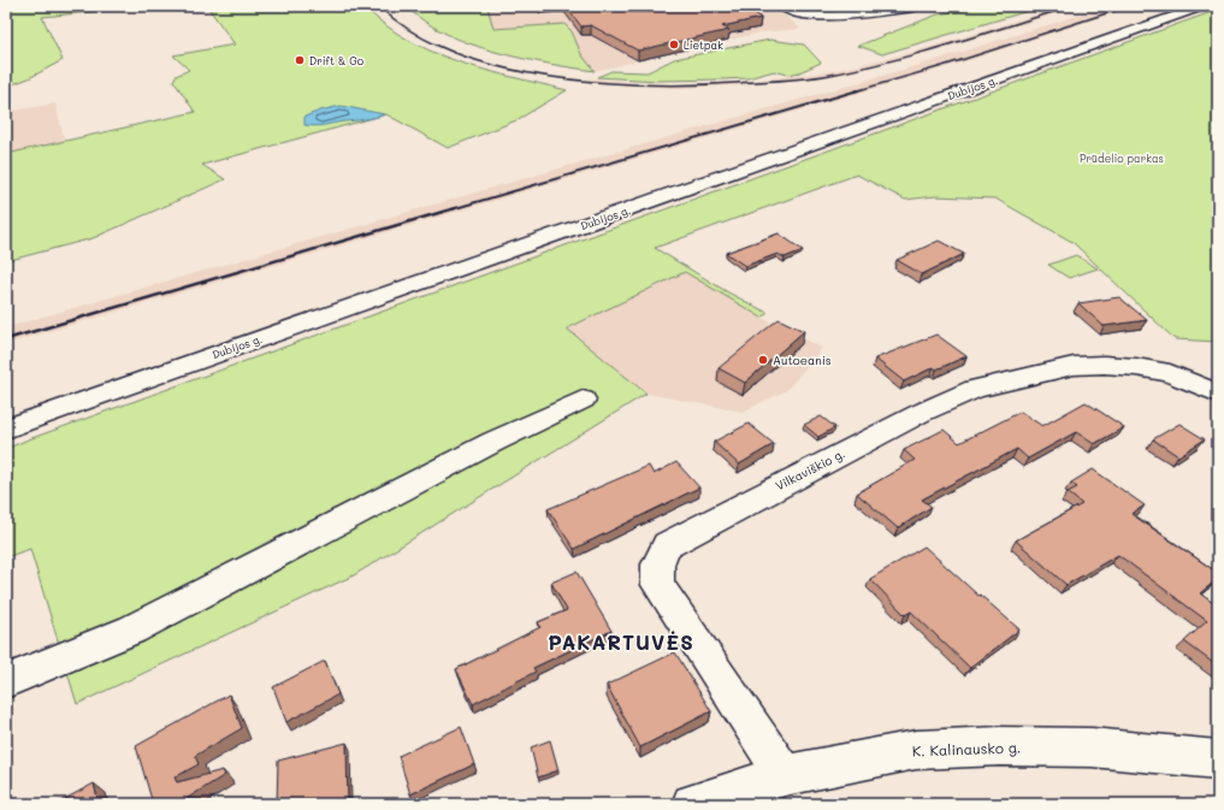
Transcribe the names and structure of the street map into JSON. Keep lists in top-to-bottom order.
{
  "streets": {
    "main road": ["Dubijos g.", "Vilkaviškio g.", "K. Kalinausko g."]
  },
  "crossings": [
    ["Vilkaviškio g.", "K. Kalinausko g."]
  ],
  "districts": ["PAKARTUVĖS"],
  "parks": ["Prūdelio parkas"],
  "places": ["Lietpak", "Drift & Go", "Autoeanis"]
}
